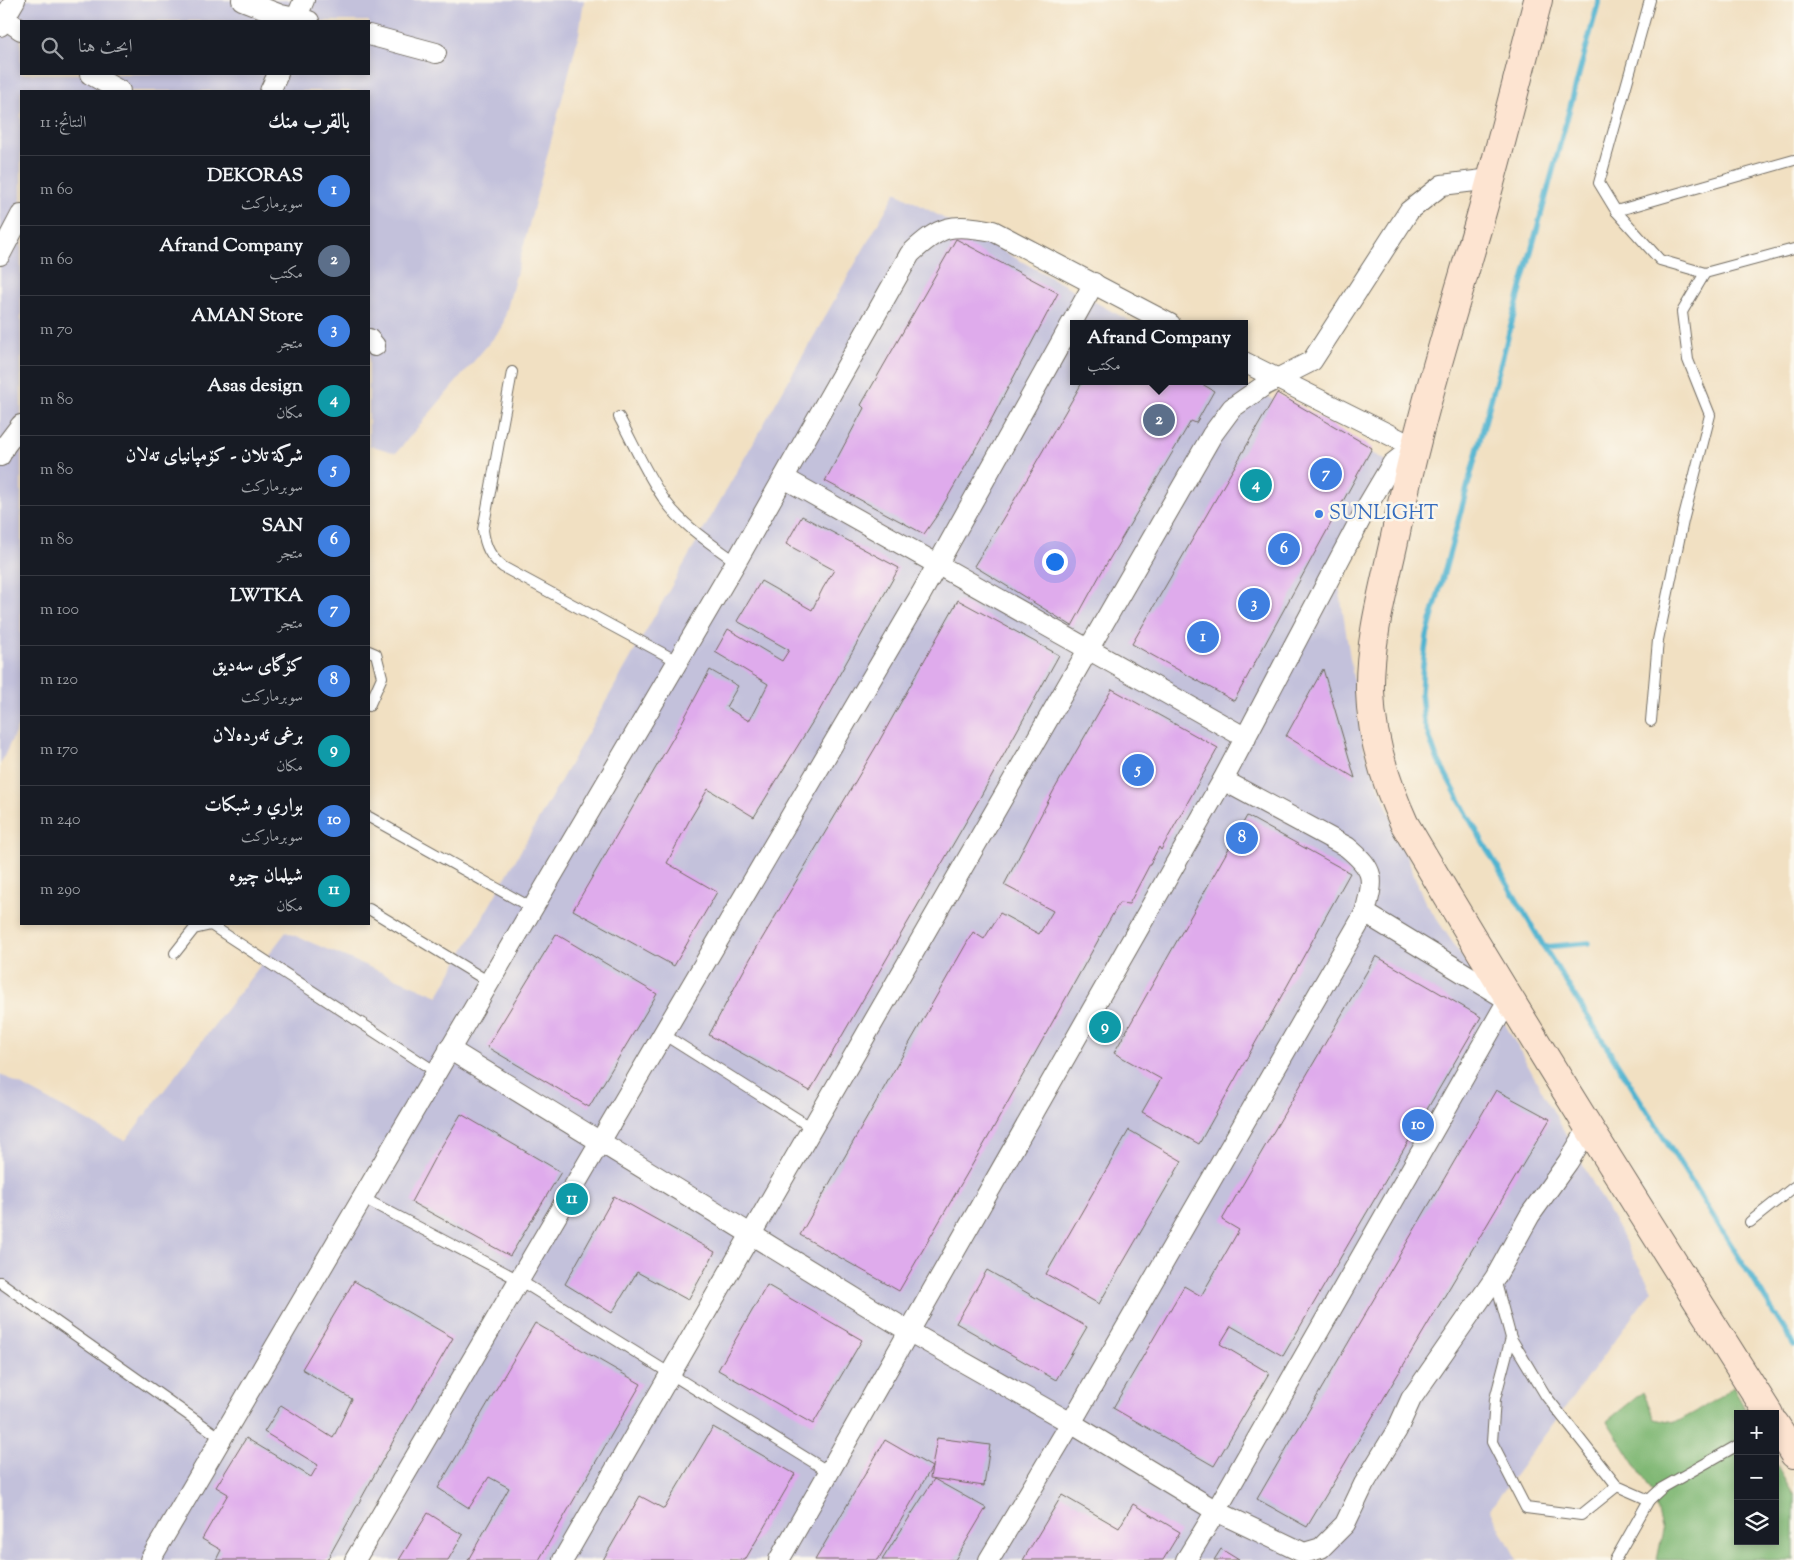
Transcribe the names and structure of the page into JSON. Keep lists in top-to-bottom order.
{
  "places": ["SUNLIGHT"],
  "page": {
    "search": "ابحث هنا",
    "heading": ["بالقرب منك", "النتائج: 11"],
    "list": [
      {
        "mark": "1",
        "name": "DEKORAS",
        "note": "سوبرماركت",
        "value": "60 m"
      },
      {
        "mark": "2",
        "name": "Afrand Company",
        "note": "مكتب",
        "value": "60 m"
      },
      {
        "mark": "3",
        "name": "AMAN Store",
        "note": "متجر",
        "value": "70 m"
      },
      {
        "mark": "4",
        "name": "Asas design",
        "note": "مكان",
        "value": "80 m"
      },
      {
        "mark": "5",
        "name": "شركة تلان - کۆمپانیای تەلان",
        "note": "سوبرماركت",
        "value": "80 m"
      },
      {
        "mark": "6",
        "name": "SAN",
        "note": "متجر",
        "value": "80 m"
      },
      {
        "mark": "7",
        "name": "LWTKA",
        "note": "متجر",
        "value": "100 m"
      },
      {
        "mark": "8",
        "name": "کۆگای سەدیق",
        "note": "سوبرماركت",
        "value": "120 m"
      },
      {
        "mark": "9",
        "name": "برغی ئەردەلان",
        "note": "مكان",
        "value": "170 m"
      },
      {
        "mark": "10",
        "name": "بواري و شبكات",
        "note": "سوبرماركت",
        "value": "240 m"
      },
      {
        "mark": "11",
        "name": "شيلمان چیوه",
        "note": "مكان",
        "value": "290 m"
      }
    ],
    "popup": ["Afrand Company", "مكتب"],
    "pins": [
      "2",
      "7",
      "4",
      "6",
      "3",
      "1",
      "5",
      "8",
      "9",
      "10",
      "11"
    ],
    "map_buttons": ["+", "−"]
  }
}
